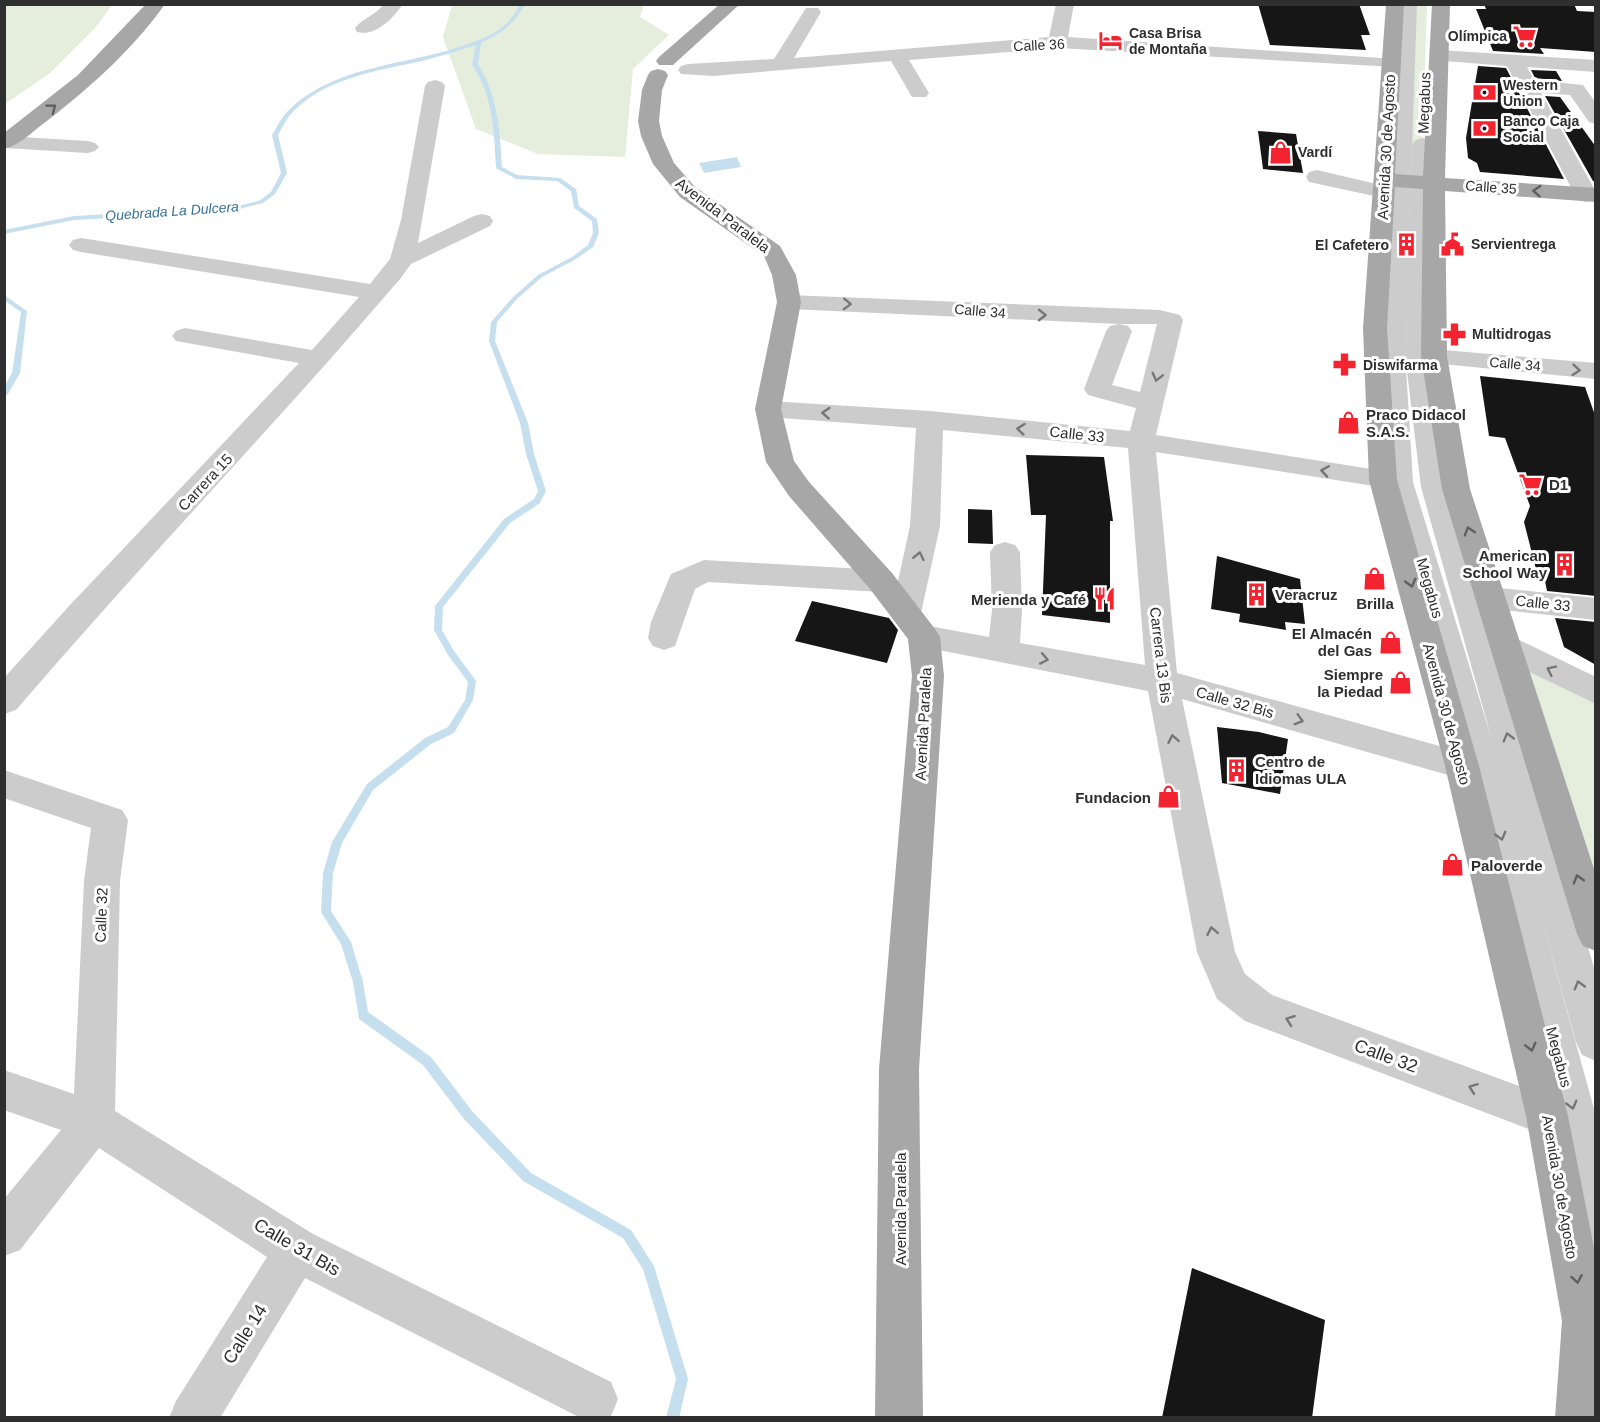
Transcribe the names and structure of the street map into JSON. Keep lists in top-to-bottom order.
{
  "streets": {
    "main road": ["Avenida 30 de Agosto", "Calle 35", "Avenida Paralela"],
    "street": [
      "Calle 36",
      "Megabus",
      "Calle 34",
      "Calle 33",
      "Carrera 15",
      "Carrera 13 Bis",
      "Calle 32 Bis",
      "Calle 32",
      "Calle 31 Bis",
      "Calle 14"
    ]
  },
  "crossings": [
    ["Calle 36", "Avenida 30 de Agosto"],
    ["Megabus", "Avenida 30 de Agosto"],
    ["Megabus", "Calle 35"],
    ["Megabus", "Calle 32 Bis"],
    ["Avenida 30 de Agosto", "Calle 35"],
    ["Avenida 30 de Agosto", "Calle 33"],
    ["Avenida 30 de Agosto", "Calle 32 Bis"],
    ["Avenida 30 de Agosto", "Calle 32"],
    ["Avenida Paralela", "Calle 34"],
    ["Avenida Paralela", "Calle 33"],
    ["Avenida Paralela", "Calle 32 Bis"],
    ["Calle 34", "Carrera 13 Bis"],
    ["Calle 33", "Carrera 13 Bis"],
    ["Carrera 13 Bis", "Calle 32 Bis"],
    ["Carrera 13 Bis", "Calle 32"],
    ["Calle 32", "Calle 31 Bis"],
    ["Calle 31 Bis", "Calle 14"]
  ],
  "one_way": [
    "Calle 35",
    "Calle 34",
    "Calle 33",
    "Calle 32 Bis",
    "Calle 32"
  ],
  "water": ["Quebrada La Dulcera"],
  "places": {
    "supermarket": ["Olímpica", "D1"],
    "hotel": ["Casa Brisa de Montaña"],
    "bank": ["Western Union", "Banco Caja Social"],
    "shop": [
      "Vardí",
      "Praco Didacol S.A.S.",
      "Brilla",
      "El Almacén del Gas",
      "Siempre la Piedad",
      "Fundacion",
      "Paloverde"
    ],
    "public building": ["Servientrega"],
    "building": [
      "El Cafetero",
      "American School Way",
      "Veracruz",
      "Centro de Idiomas ULA"
    ],
    "pharmacy": ["Multidrogas", "Diswifarma"],
    "restaurant": ["Merienda y Café"]
  }
}
